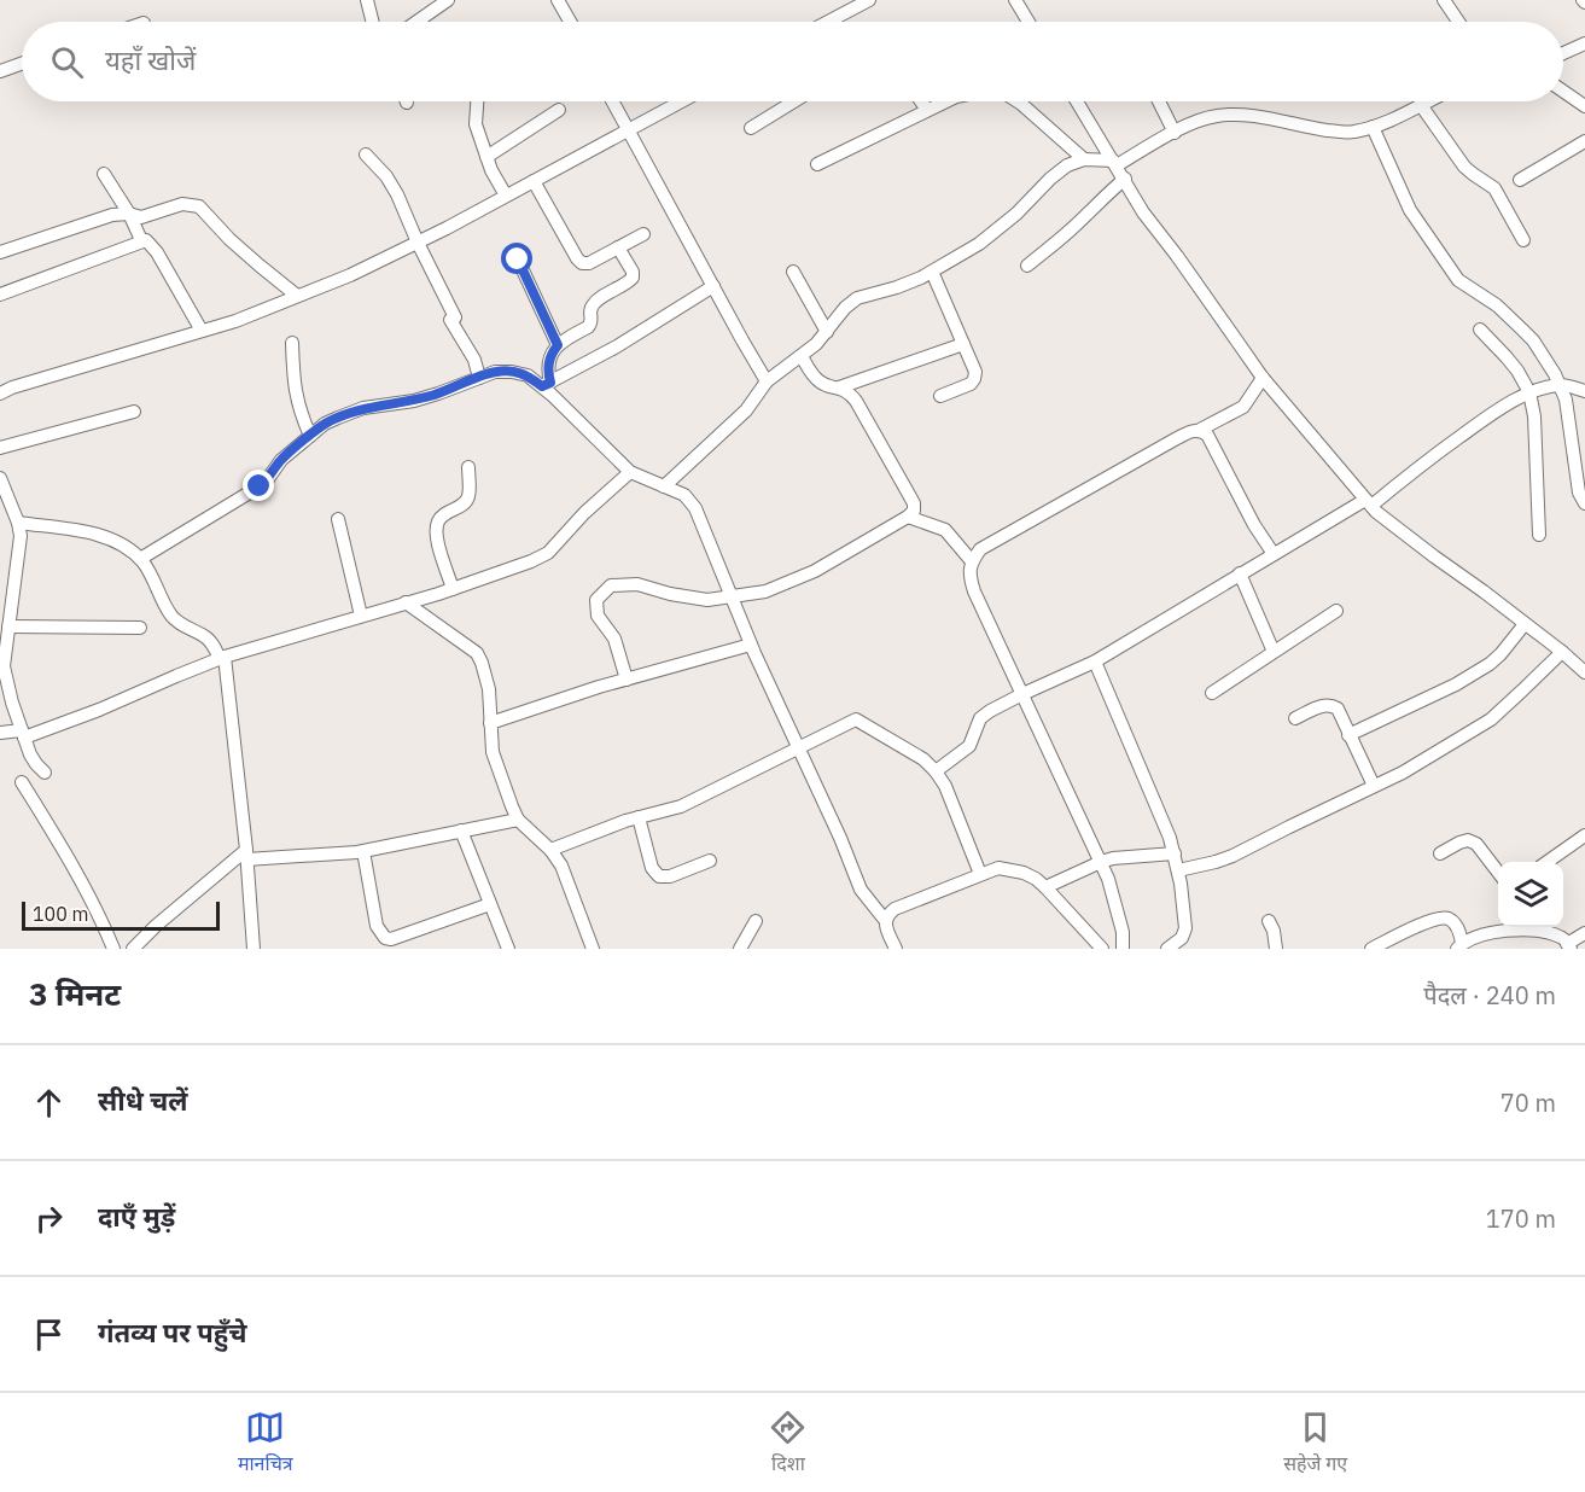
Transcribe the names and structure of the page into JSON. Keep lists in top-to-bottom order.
{
  "scale_bar": "100 m",
  "page": {
    "search": "यहाँ खोजें",
    "scale": "100 m",
    "heading": ["3 मिनट", "पैदल · 240 m"],
    "list": [
      ["सीधे चलें", "70 m"],
      ["दाएँ मुड़ें", "170 m"],
      "गंतव्य पर पहुँचे"
    ],
    "nav": ["मानचित्र", "दिशा", "सहेजे गए"]
  }
}
